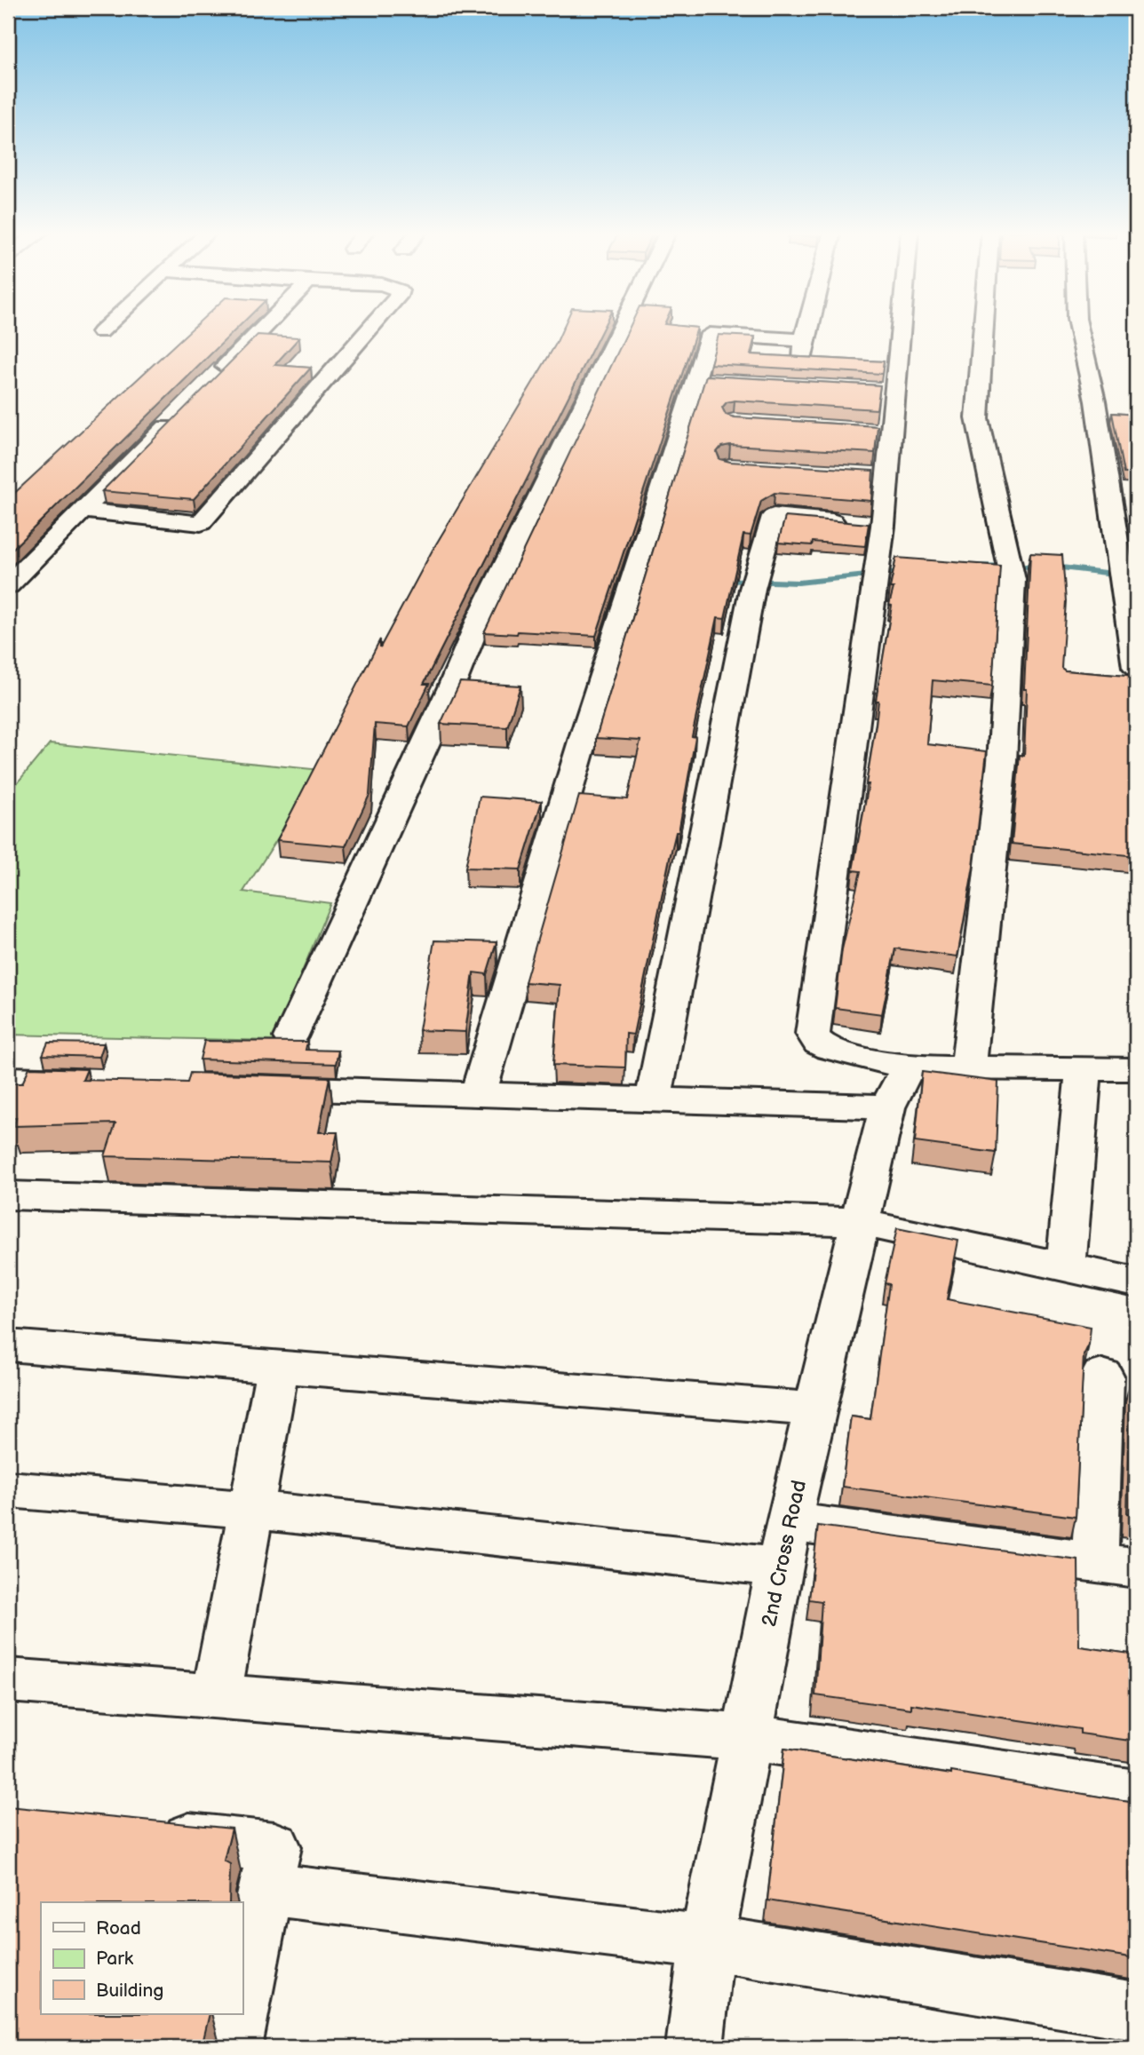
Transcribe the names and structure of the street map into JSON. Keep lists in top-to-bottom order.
{
  "streets": {
    "street": ["2nd Cross Road"]
  },
  "legend": ["Road", "Park", "Building"]
}
